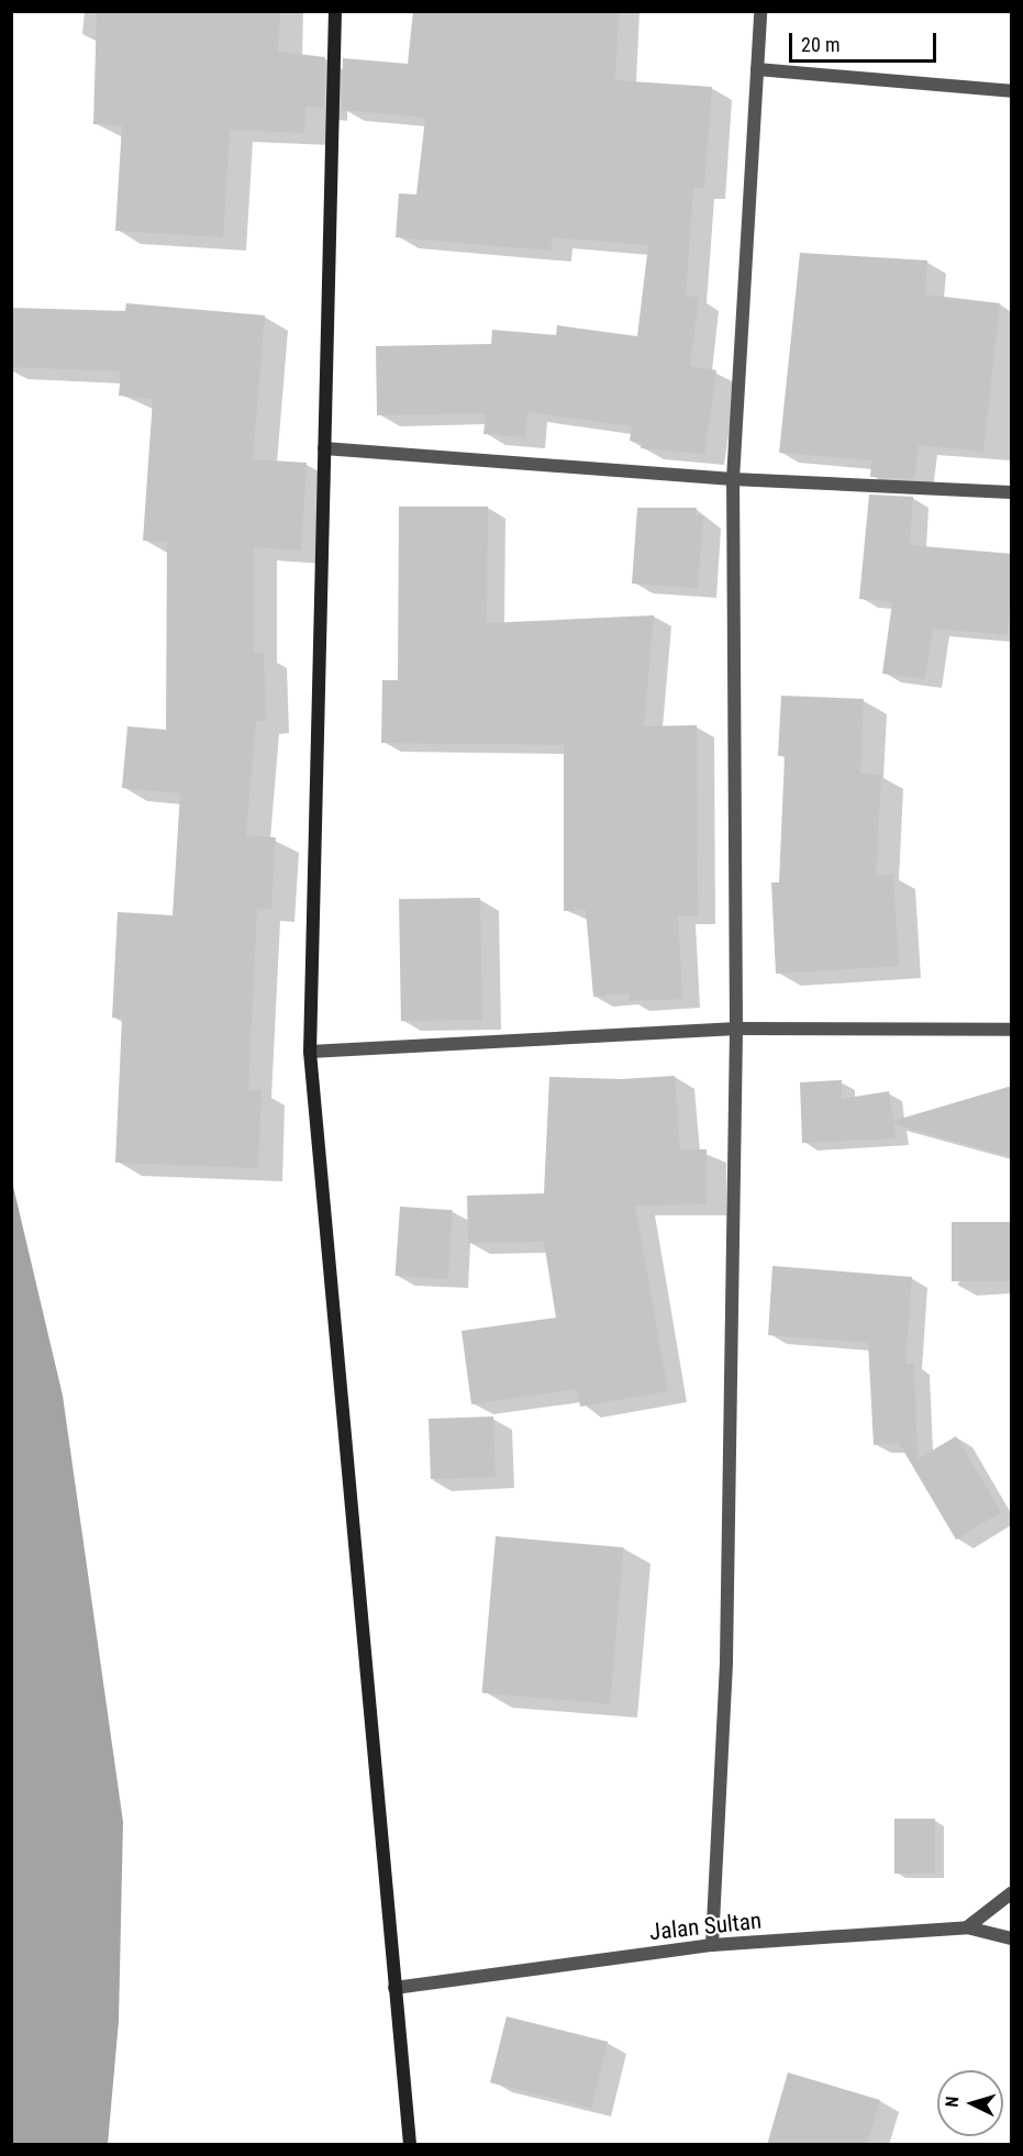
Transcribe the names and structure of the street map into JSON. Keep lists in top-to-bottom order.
{
  "streets": {
    "street": ["Jalan Sultan"]
  },
  "scale_bar": "20 m",
  "north": "left"
}
